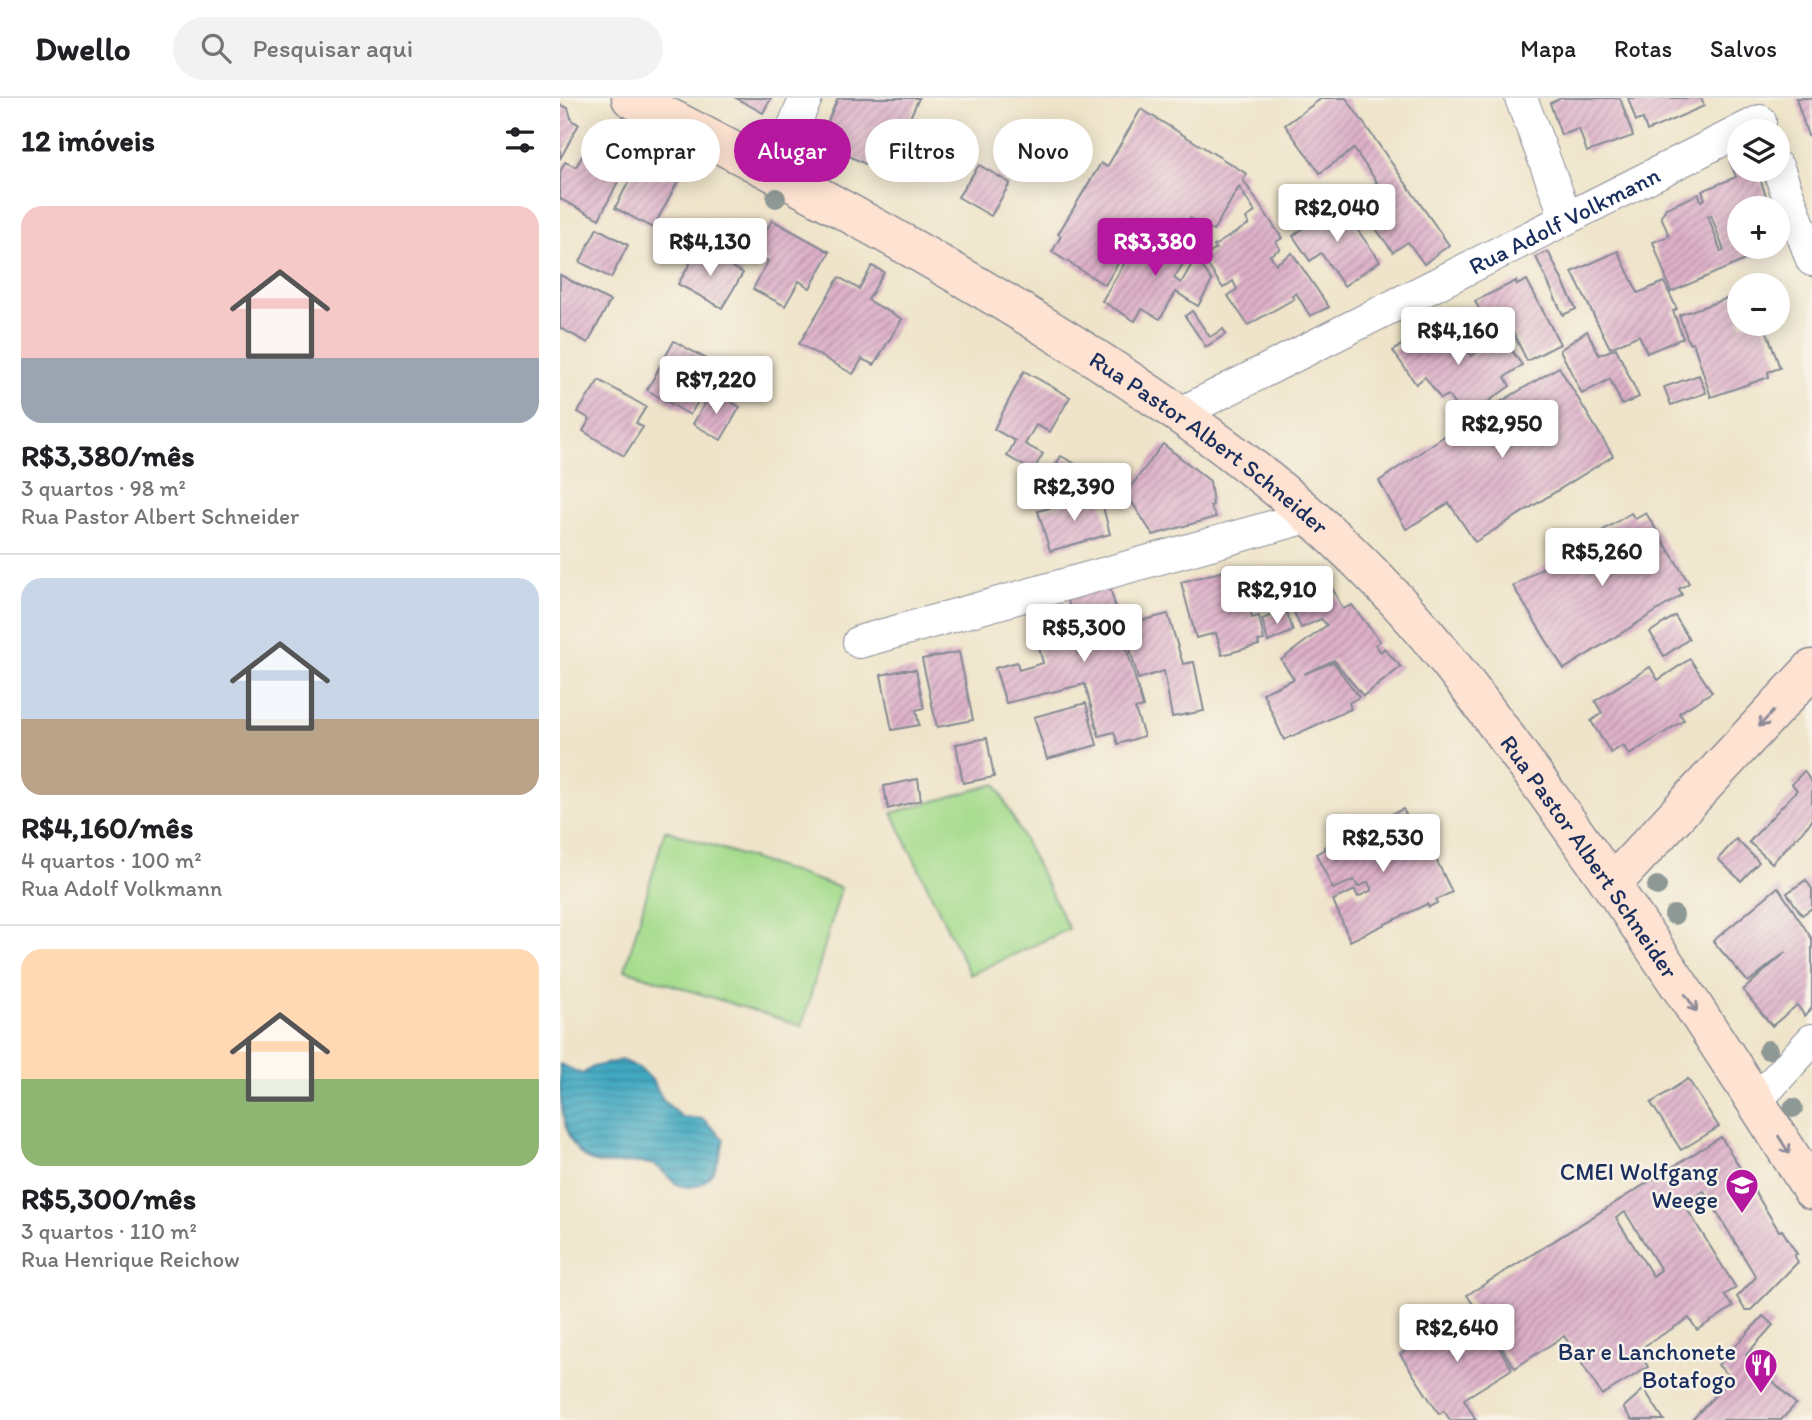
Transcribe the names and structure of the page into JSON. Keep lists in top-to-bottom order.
{
  "streets": {
    "main road": ["Rua Pastor Albert Schneider"],
    "street": ["Rua Adolf Volkmann"]
  },
  "crossings": [
    ["Rua Adolf Volkmann", "Rua Pastor Albert Schneider"]
  ],
  "places": {
    "school or university": ["CMEI Wolfgang Weege"],
    "restaurant": ["Bar e Lanchonete Botafogo"]
  },
  "page": {
    "header": "Dwello",
    "search": "Pesquisar aqui",
    "nav": ["Mapa", "Rotas", "Salvos"],
    "heading": "12 imóveis",
    "map_buttons": ["+", "−"],
    "chip": [
      "Comprar",
      "Alugar",
      "Filtros",
      "Novo"
    ],
    "list": [
      {
        "name": "R$3,380/mês",
        "note": "3 quartos · 98 m² · Rua Pastor Albert Schneider"
      },
      {
        "name": "R$4,160/mês",
        "note": "4 quartos · 100 m² · Rua Adolf Volkmann"
      },
      {
        "name": "R$5,300/mês",
        "note": "3 quartos · 110 m² · Rua Henrique Reichow"
      }
    ],
    "price": [
      "R$2,040",
      "R$4,130",
      "R$3,380",
      "R$4,160",
      "R$7,220",
      "R$2,950",
      "R$2,390",
      "R$5,260",
      "R$2,910",
      "R$5,300",
      "R$2,530",
      "R$2,640"
    ]
  }
}
